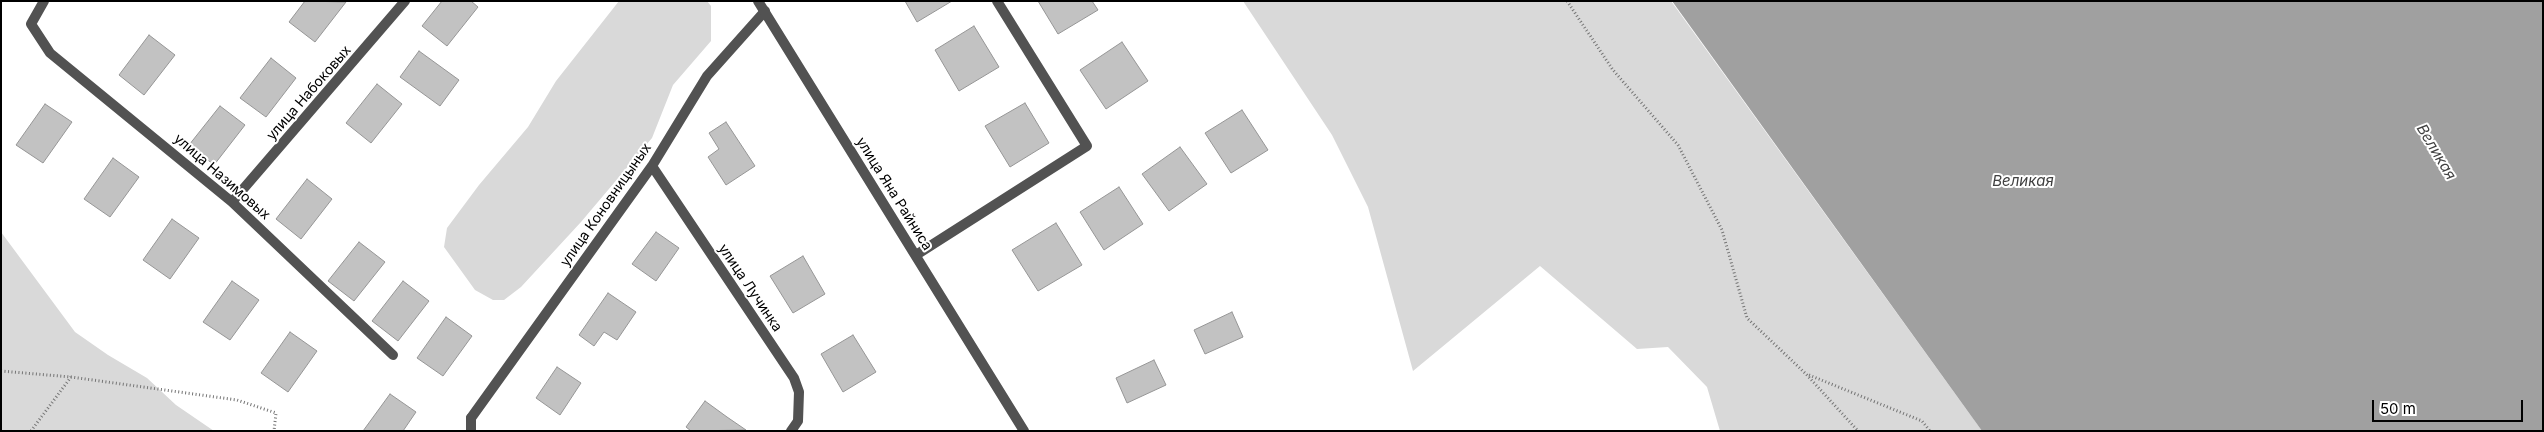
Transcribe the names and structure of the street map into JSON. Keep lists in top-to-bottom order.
{
  "streets": {
    "street": [
      "улица Набоковых",
      "улица Назимовых",
      "улица Яна Райниса",
      "улица Коновницыных",
      "улица Лучинка"
    ]
  },
  "crossings": [
    ["улица Набоковых", "улица Назимовых"],
    ["улица Яна Райниса", "улица Коновницыных"],
    ["улица Коновницыных", "улица Лучинка"]
  ],
  "water": ["Великая"],
  "scale_bar": "50 m"
}
